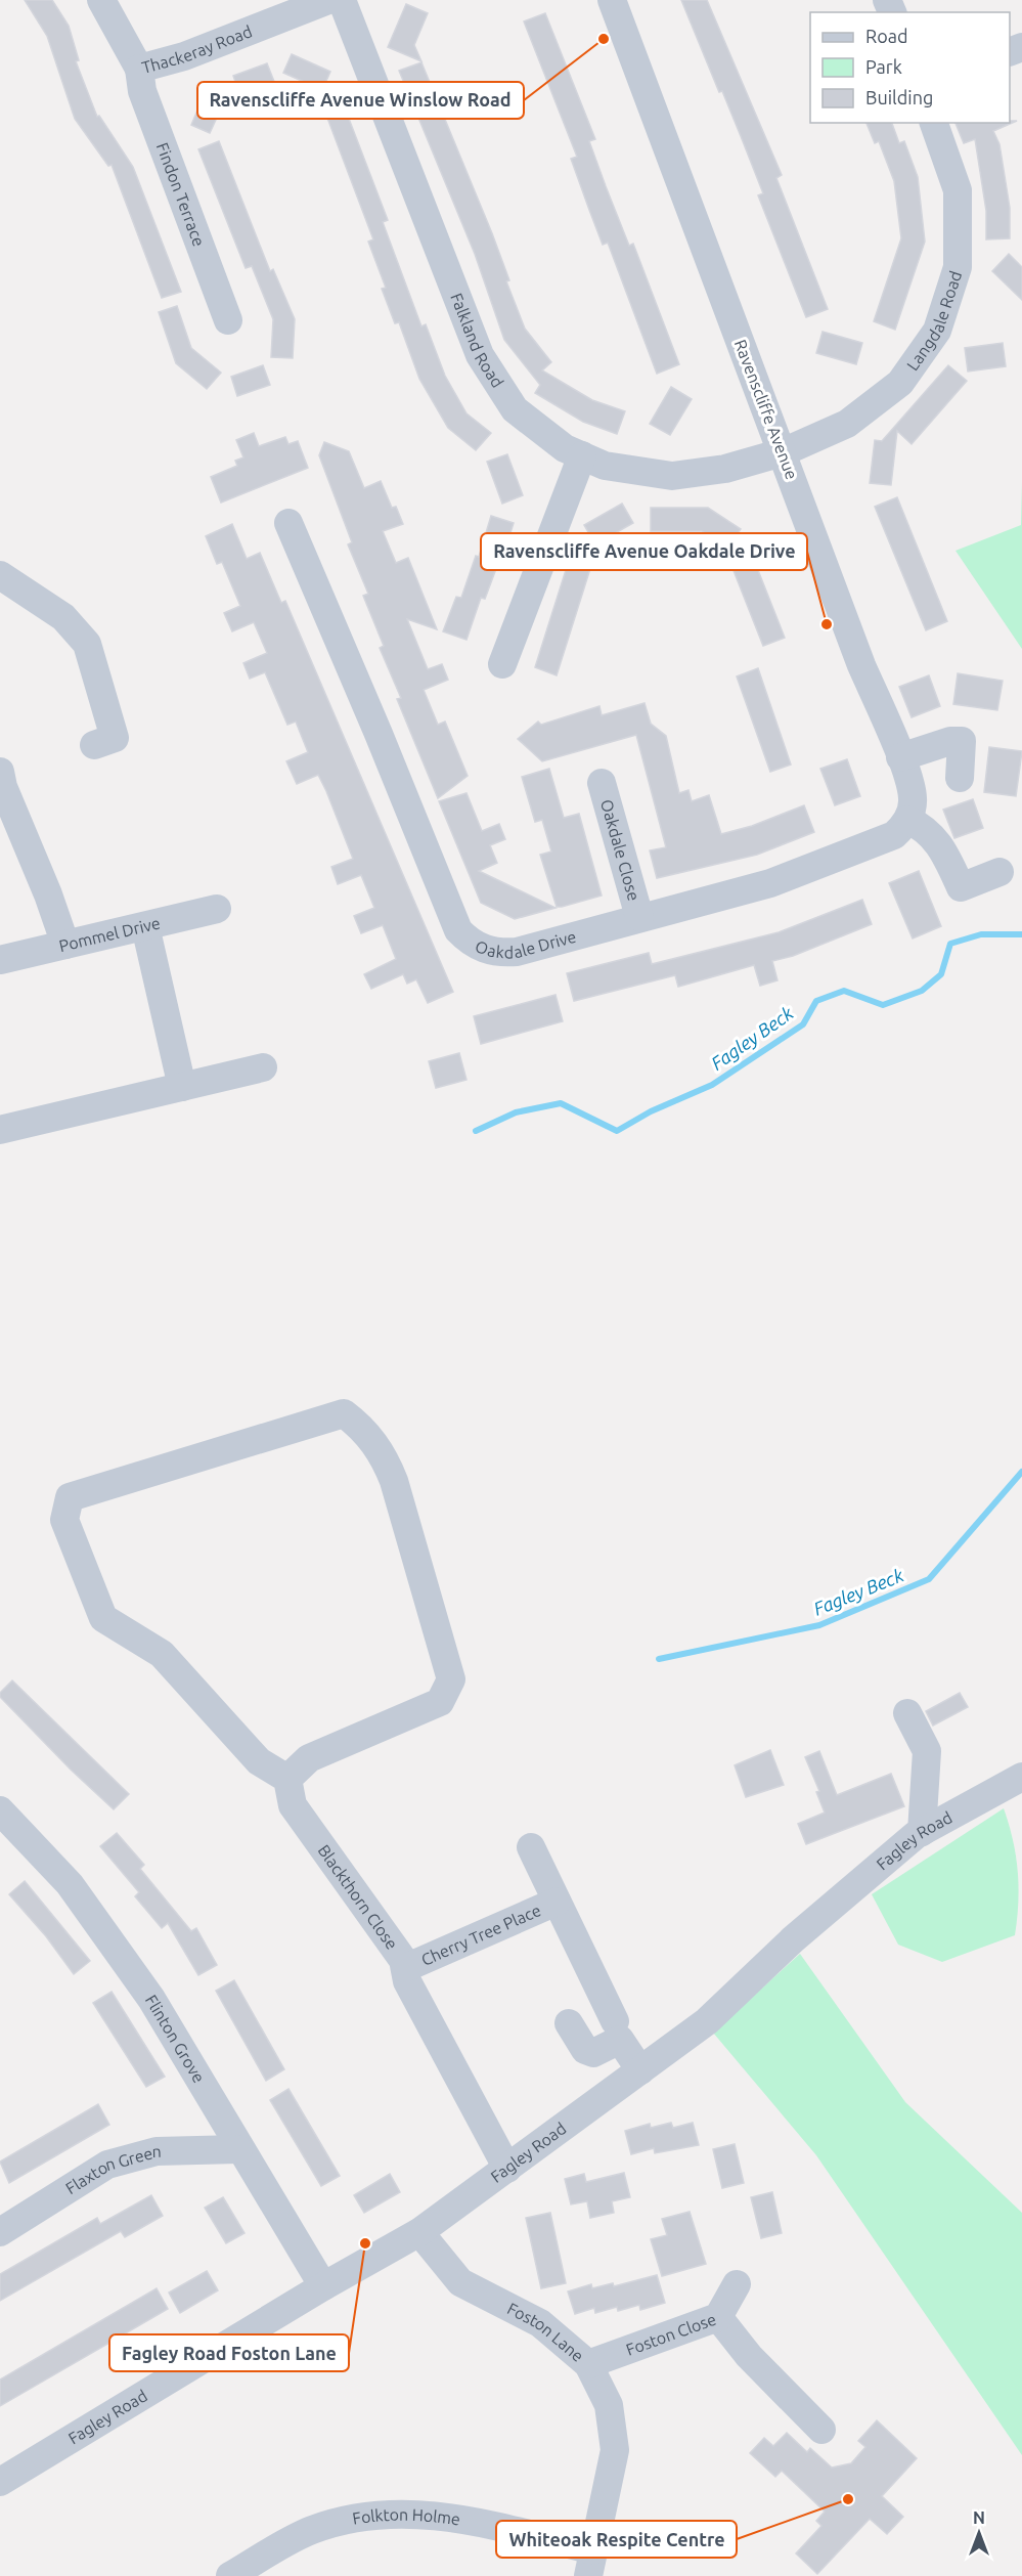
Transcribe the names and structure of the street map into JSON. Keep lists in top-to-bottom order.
{
  "streets": {
    "street": [
      "Thackeray Road",
      "Findon Terrace",
      "Langdale Road",
      "Falkland Road",
      "Ravenscliffe Avenue",
      "Oakdale Close",
      "Pommel Drive",
      "Oakdale Drive",
      "Fagley Road",
      "Blackthorn Close",
      "Cherry Tree Place",
      "Flinton Grove",
      "Flaxton Green",
      "Foston Close",
      "Foston Lane",
      "Folkton Holme"
    ]
  },
  "crossings": [
    ["Thackeray Road", "Findon Terrace"],
    ["Langdale Road", "Falkland Road"],
    ["Langdale Road", "Ravenscliffe Avenue"],
    ["Falkland Road", "Ravenscliffe Avenue"],
    ["Ravenscliffe Avenue", "Oakdale Drive"],
    ["Oakdale Close", "Oakdale Drive"],
    ["Fagley Road", "Blackthorn Close"],
    ["Fagley Road", "Flinton Grove"],
    ["Fagley Road", "Foston Lane"],
    ["Blackthorn Close", "Cherry Tree Place"],
    ["Flinton Grove", "Flaxton Green"],
    ["Foston Close", "Foston Lane"],
    ["Foston Lane", "Folkton Holme"]
  ],
  "water": ["Fagley Beck"],
  "places": [
    "Ravenscliffe Avenue Winslow Road",
    "Ravenscliffe Avenue Oakdale Drive",
    "Fagley Road Foston Lane",
    "Whiteoak Respite Centre"
  ],
  "legend": ["Road", "Park", "Building"],
  "north": "top"
}
